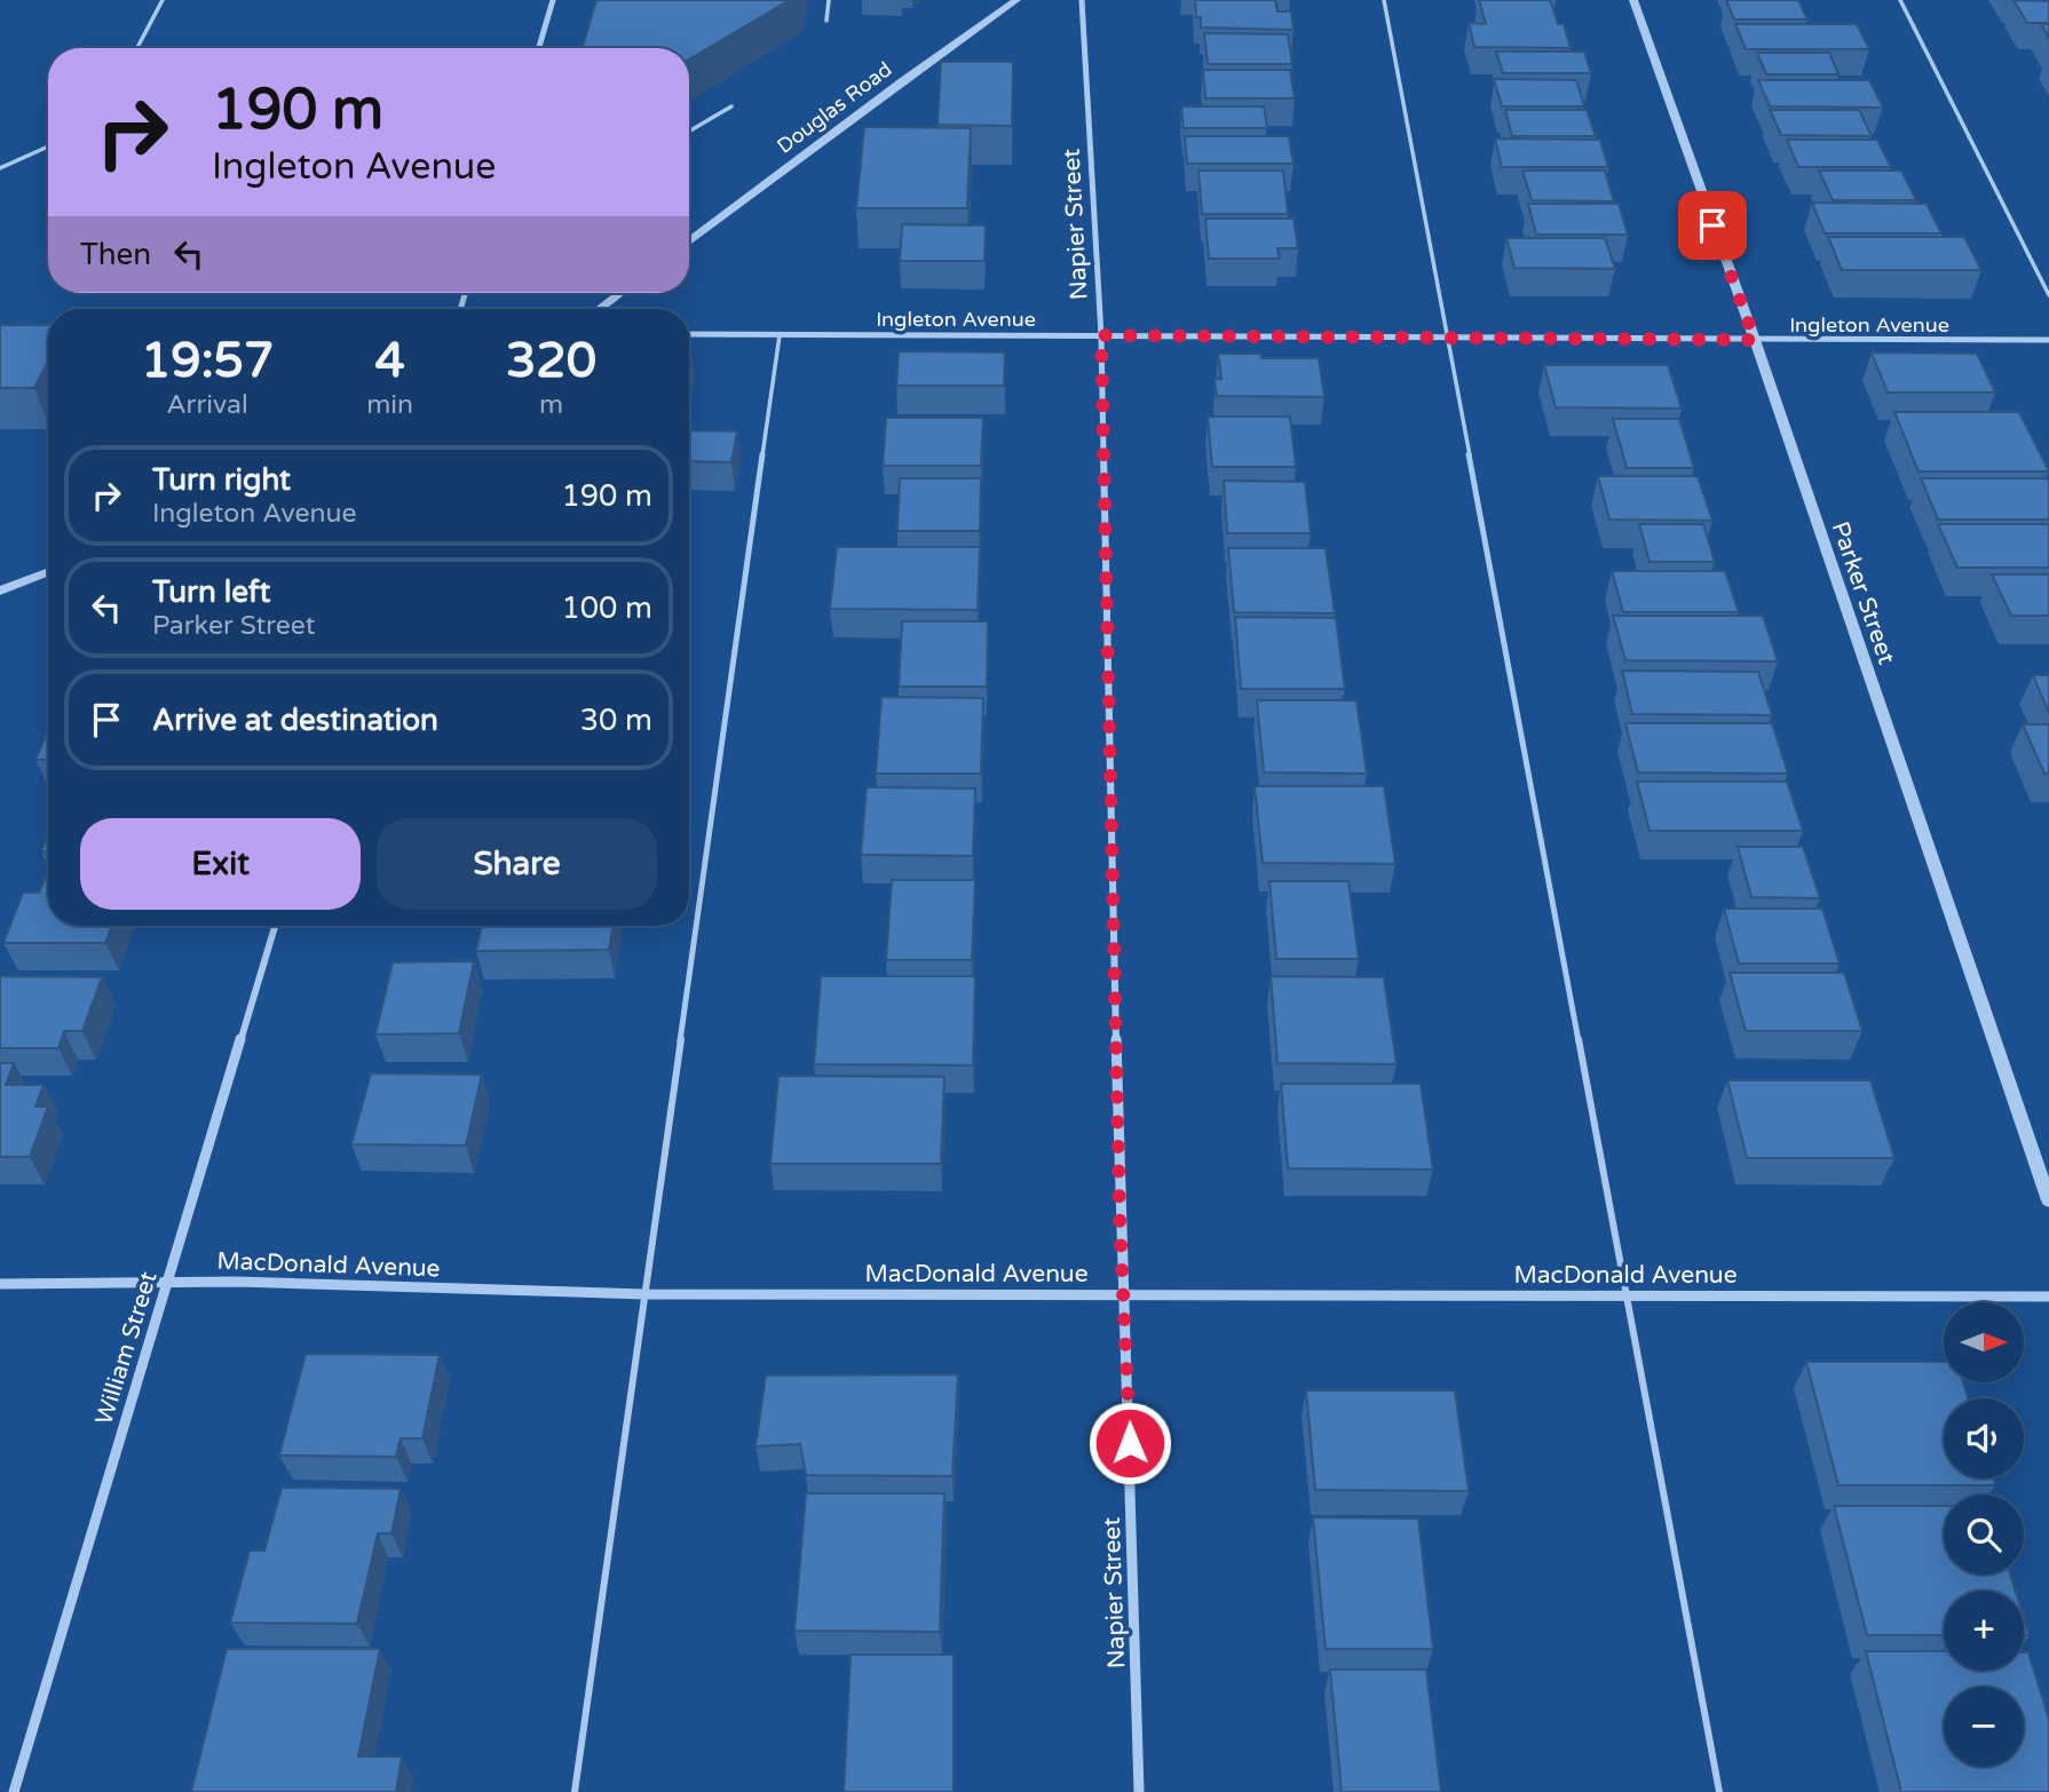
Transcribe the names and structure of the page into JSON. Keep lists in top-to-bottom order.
{
  "streets": {
    "street": [
      "Douglas Road",
      "Napier Street",
      "Ingleton Avenue",
      "Parker Street",
      "MacDonald Avenue",
      "William Street"
    ]
  },
  "crossings": [
    ["Napier Street", "Ingleton Avenue"],
    ["Napier Street", "MacDonald Avenue"],
    ["Ingleton Avenue", "Parker Street"],
    ["MacDonald Avenue", "William Street"]
  ],
  "north": "right",
  "page": {
    "turn": ["190 m", "Ingleton Avenue"],
    "then": "Then",
    "eta": [
      "19:57",
      "Arrival",
      "4",
      "min",
      "320",
      "m"
    ],
    "list": [
      {
        "name": "Turn right",
        "note": "Ingleton Avenue",
        "value": "190 m"
      },
      {
        "name": "Turn left",
        "note": "Parker Street",
        "value": "100 m"
      },
      {
        "name": "Arrive at destination",
        "value": "30 m"
      }
    ],
    "buttons": ["Exit", "Share"],
    "map_buttons": ["+", "−"]
  }
}
